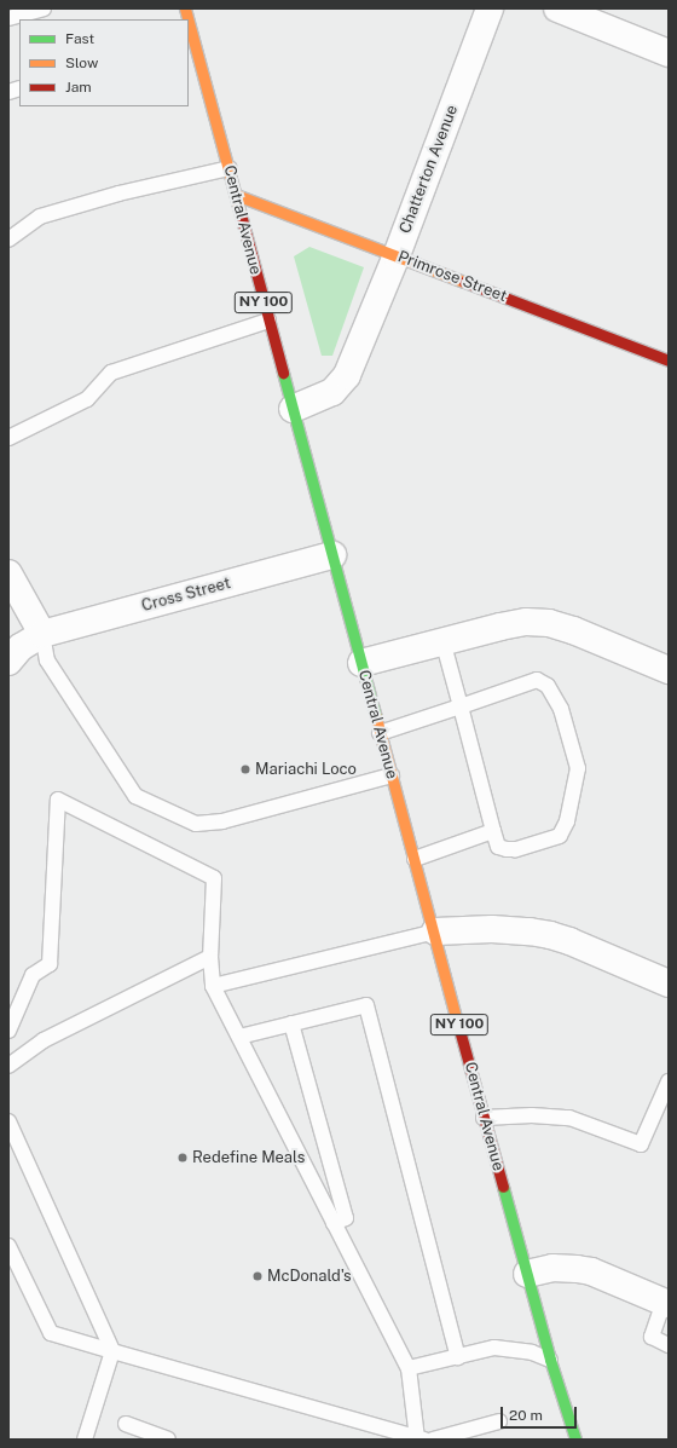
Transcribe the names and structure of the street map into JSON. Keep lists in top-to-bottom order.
{
  "streets": {
    "main road": ["Central Avenue", "Primrose Street", "NY 100"],
    "street": ["Chatterton Avenue", "Cross Street"]
  },
  "crossings": [
    ["Chatterton Avenue", "Central Avenue"],
    ["Chatterton Avenue", "Primrose Street"],
    ["Central Avenue", "Primrose Street"],
    ["Central Avenue", "Cross Street"]
  ],
  "places": ["Mariachi Loco", "Redefine Meals", "McDonald's"],
  "legend": ["Fast", "Slow", "Jam"],
  "scale_bar": "20 m"
}
